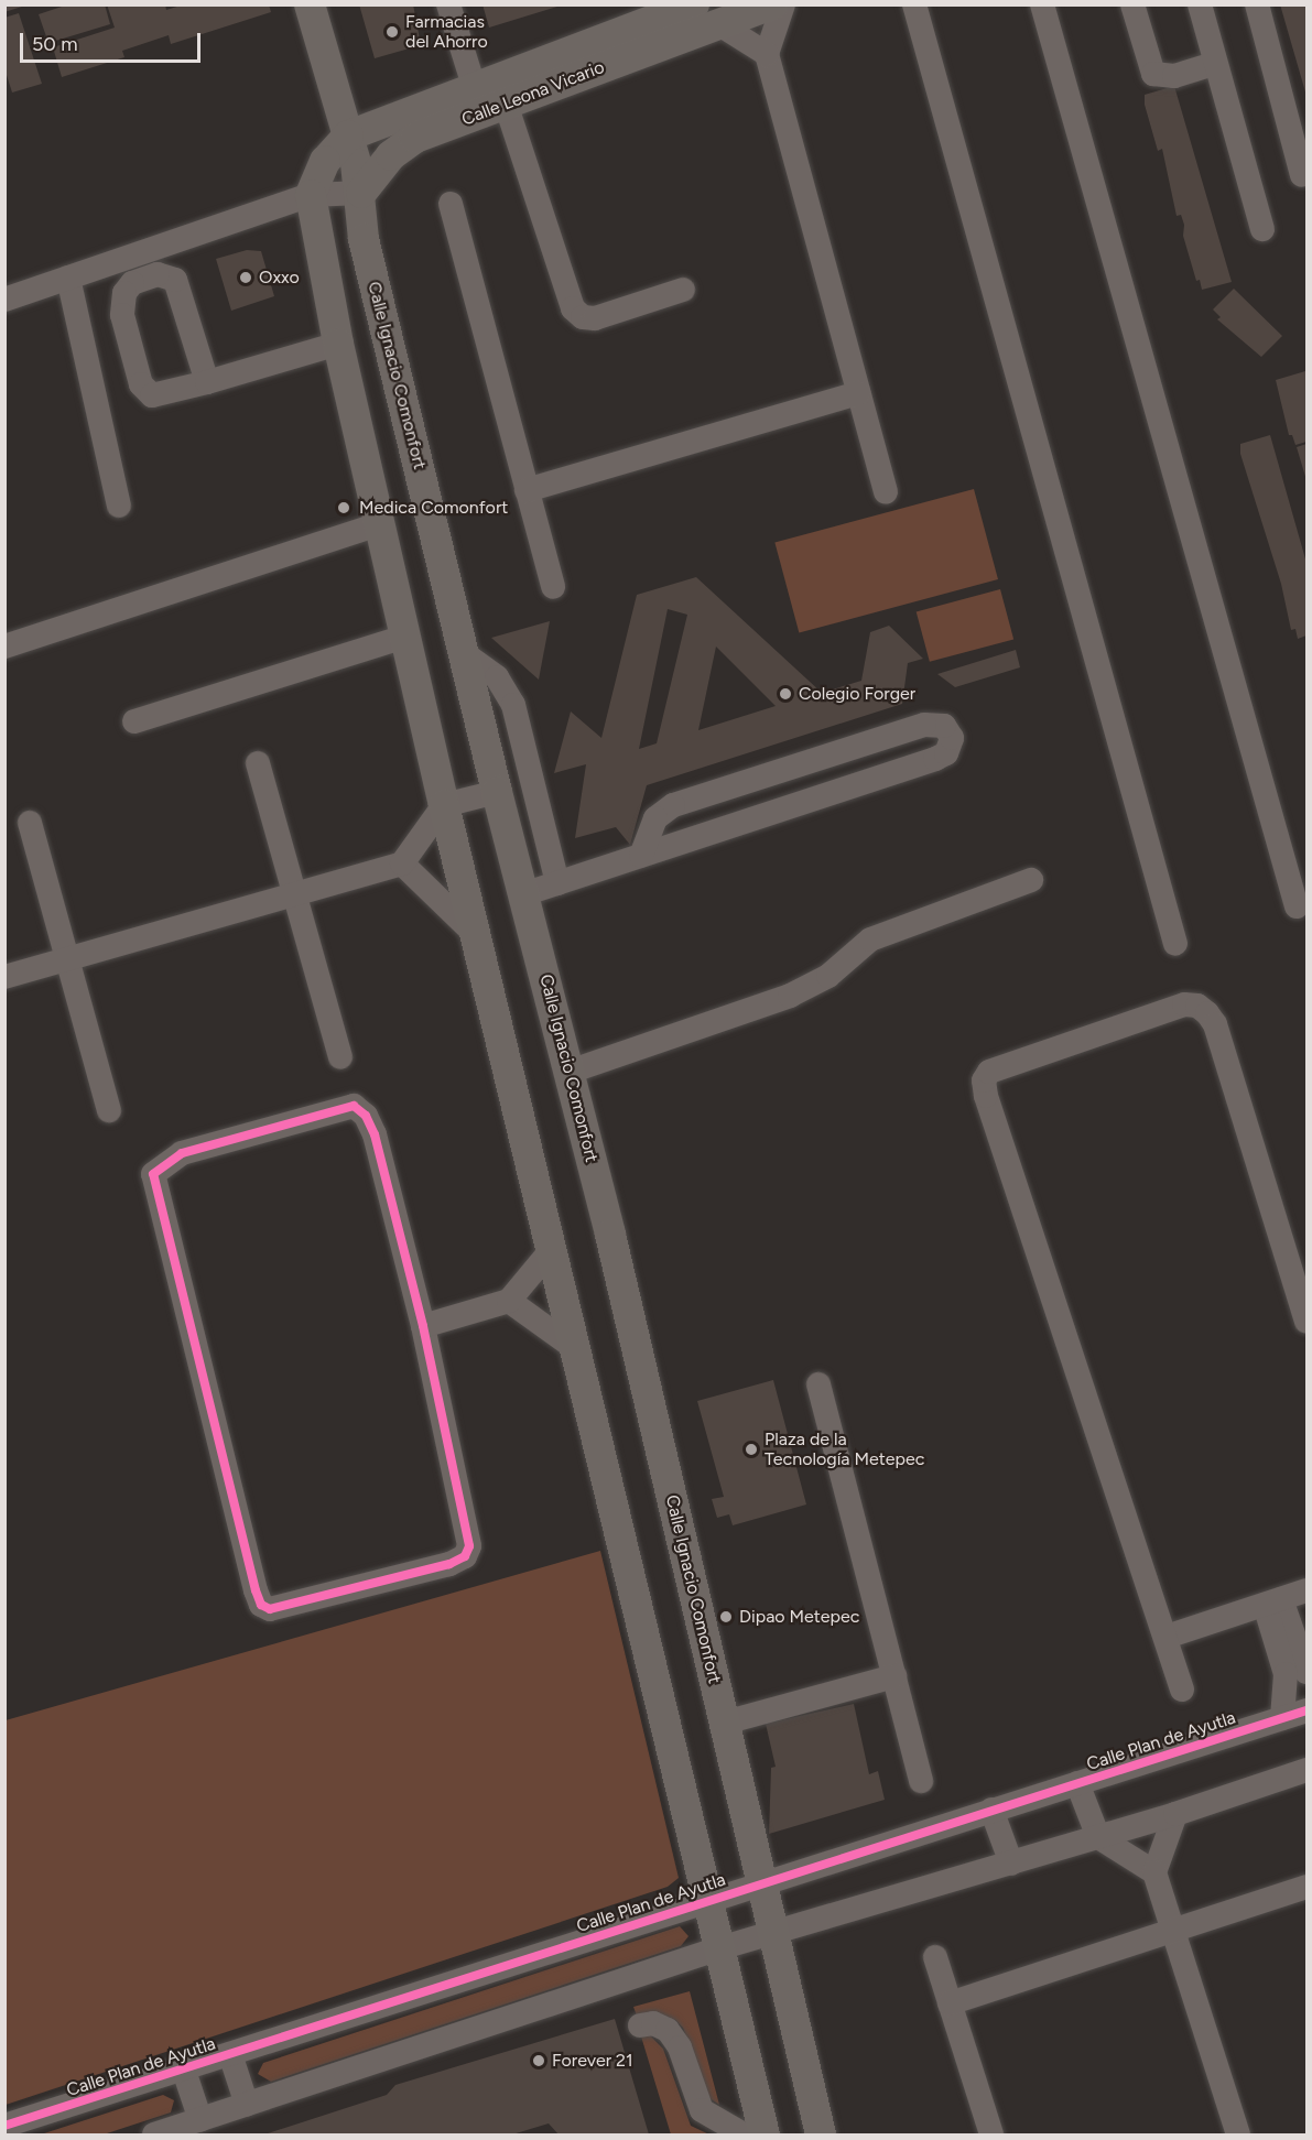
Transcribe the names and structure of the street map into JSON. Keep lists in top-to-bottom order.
{
  "streets": {
    "main road": ["Calle Leona Vicario", "Calle Ignacio Comonfort"],
    "street": ["Calle Plan de Ayutla"]
  },
  "crossings": [
    ["Calle Leona Vicario", "Calle Ignacio Comonfort"],
    ["Calle Ignacio Comonfort", "Calle Plan de Ayutla"]
  ],
  "places": [
    "Farmacias del Ahorro",
    "Oxxo",
    "Medica Comonfort",
    "Colegio Forger",
    "Plaza de la Tecnología Metepec",
    "Dipao Metepec",
    "Forever 21"
  ],
  "scale_bar": "50 m"
}
